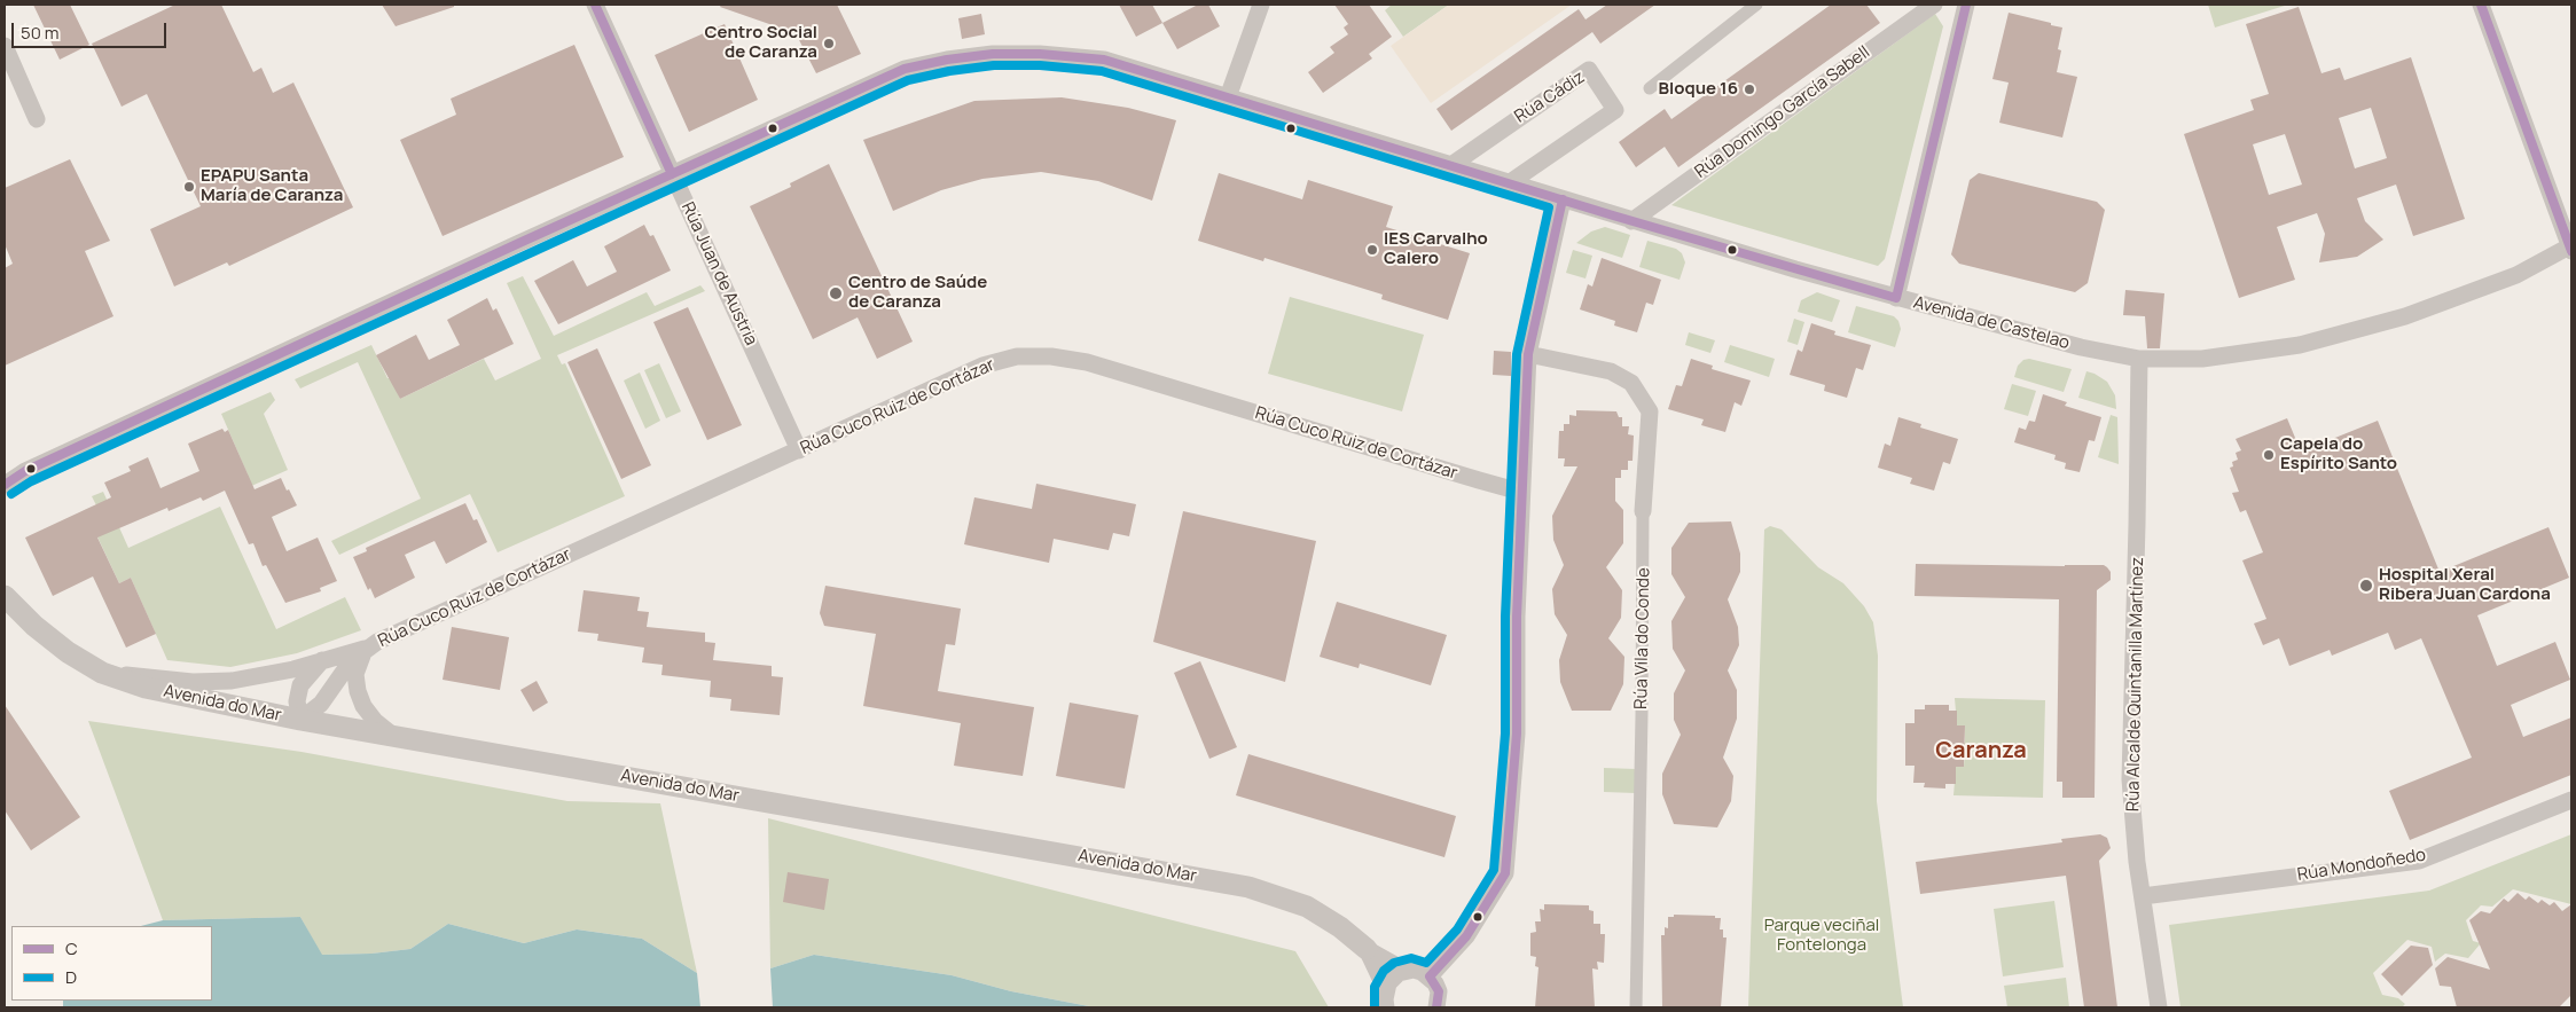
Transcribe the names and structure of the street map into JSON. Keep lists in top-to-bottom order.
{
  "streets": {
    "street": [
      "Rúa Cádiz",
      "Rúa Domingo García Sabell",
      "Rúa Juan de Austria",
      "Avenida de Castelao",
      "Rúa Cuco Ruiz de Cortázar",
      "Rúa Vila do Conde",
      "Rúa Alcalde Quintanilla Martínez",
      "Avenida do Mar",
      "Rúa Mondoñedo"
    ]
  },
  "crossings": [
    ["Rúa Cádiz", "Avenida de Castelao"],
    ["Rúa Domingo García Sabell", "Avenida de Castelao"],
    ["Rúa Juan de Austria", "Avenida de Castelao"],
    ["Rúa Juan de Austria", "Rúa Cuco Ruiz de Cortázar"],
    ["Avenida de Castelao", "Rúa Alcalde Quintanilla Martínez"],
    ["Rúa Alcalde Quintanilla Martínez", "Rúa Mondoñedo"]
  ],
  "districts": ["Caranza"],
  "parks": ["Parque veciñal Fontelonga"],
  "places": [
    "Centro Social de Caranza",
    "Bloque 16",
    "EPAPU Santa María de Caranza",
    "IES Carvalho Calero",
    "Centro de Saúde de Caranza",
    "Capela do Espírito Santo",
    "Hospital Xeral Ribera Juan Cardona"
  ],
  "lines": ["transit line C", "transit line D"],
  "legend": ["C", "D"],
  "scale_bar": "50 m"
}
